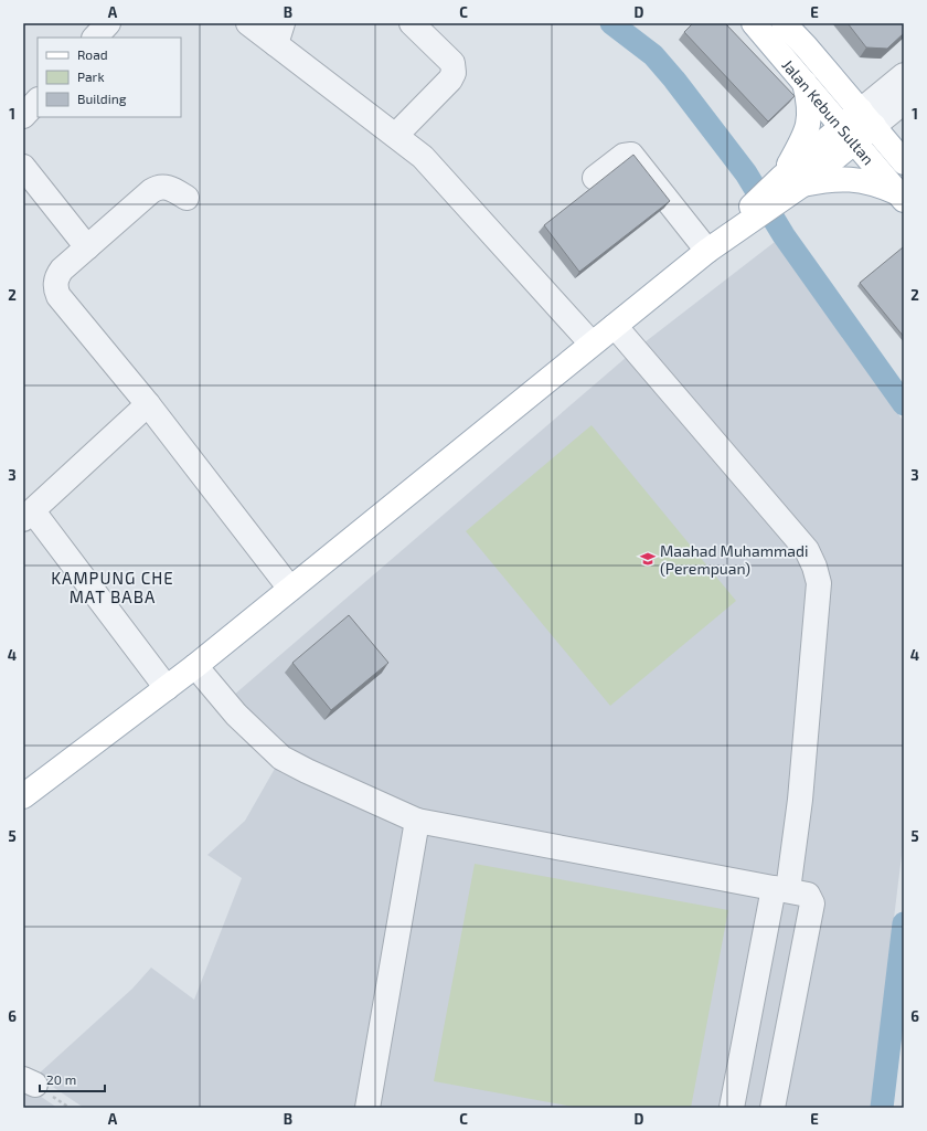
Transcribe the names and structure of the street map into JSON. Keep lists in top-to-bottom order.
{
  "streets": {
    "main road": ["Jalan Kebun Sultan"]
  },
  "districts": ["KAMPUNG CHE MAT BABA"],
  "places": {
    "school or university": ["Maahad Muhammadi (Perempuan)"]
  },
  "legend": ["Road", "Park", "Building"],
  "scale_bar": "20 m",
  "grid": {
    "columns": [
      "A",
      "B",
      "C",
      "D",
      "E"
    ],
    "rows": [
      "1",
      "2",
      "3",
      "4",
      "5",
      "6"
    ]
  }
}
